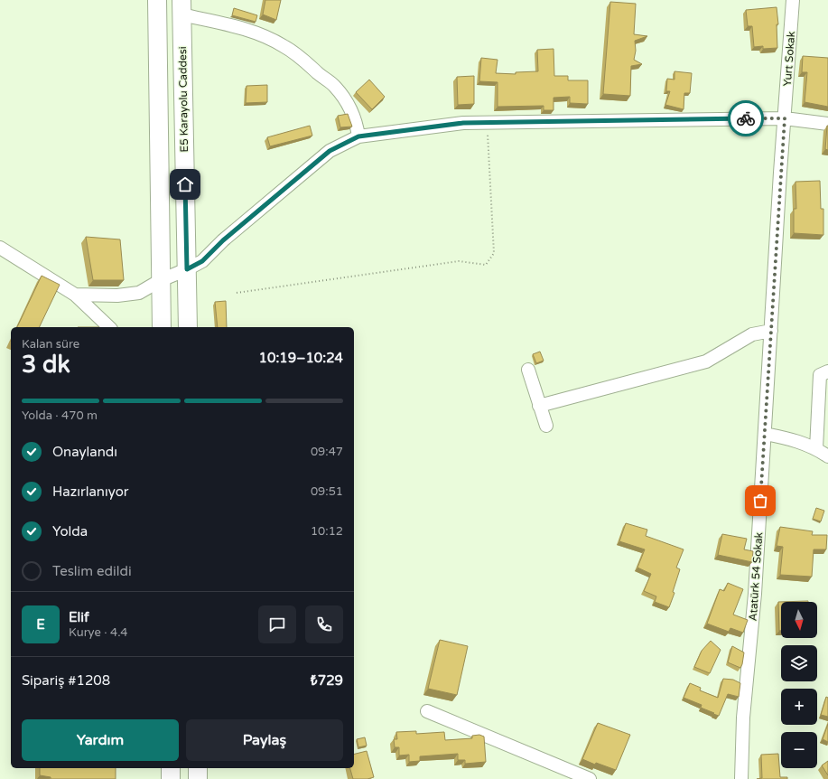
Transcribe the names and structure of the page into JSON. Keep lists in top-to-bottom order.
{
  "streets": {
    "highway": ["E5 Karayolu Caddesi"],
    "street": ["Yurt Sokak", "Atatürk 54 Sokak"]
  },
  "crossings": [
    ["Yurt Sokak", "Atatürk 54 Sokak"]
  ],
  "north": "bottom",
  "page": {
    "heading": ["3 dk", "Kalan süre", "10:19–10:24"],
    "panel": [
      "Elif",
      "Kurye · 4.4",
      "Sipariş #1208",
      "₺729"
    ],
    "bar": "Yolda · 470 m",
    "list": [
      ["Onaylandı", "09:47"],
      ["Hazırlanıyor", "09:51"],
      ["Yolda", "10:12"],
      "Teslim edildi"
    ],
    "map_buttons": ["+", "−"],
    "round": "E",
    "buttons": ["Yardım", "Paylaş"]
  }
}
